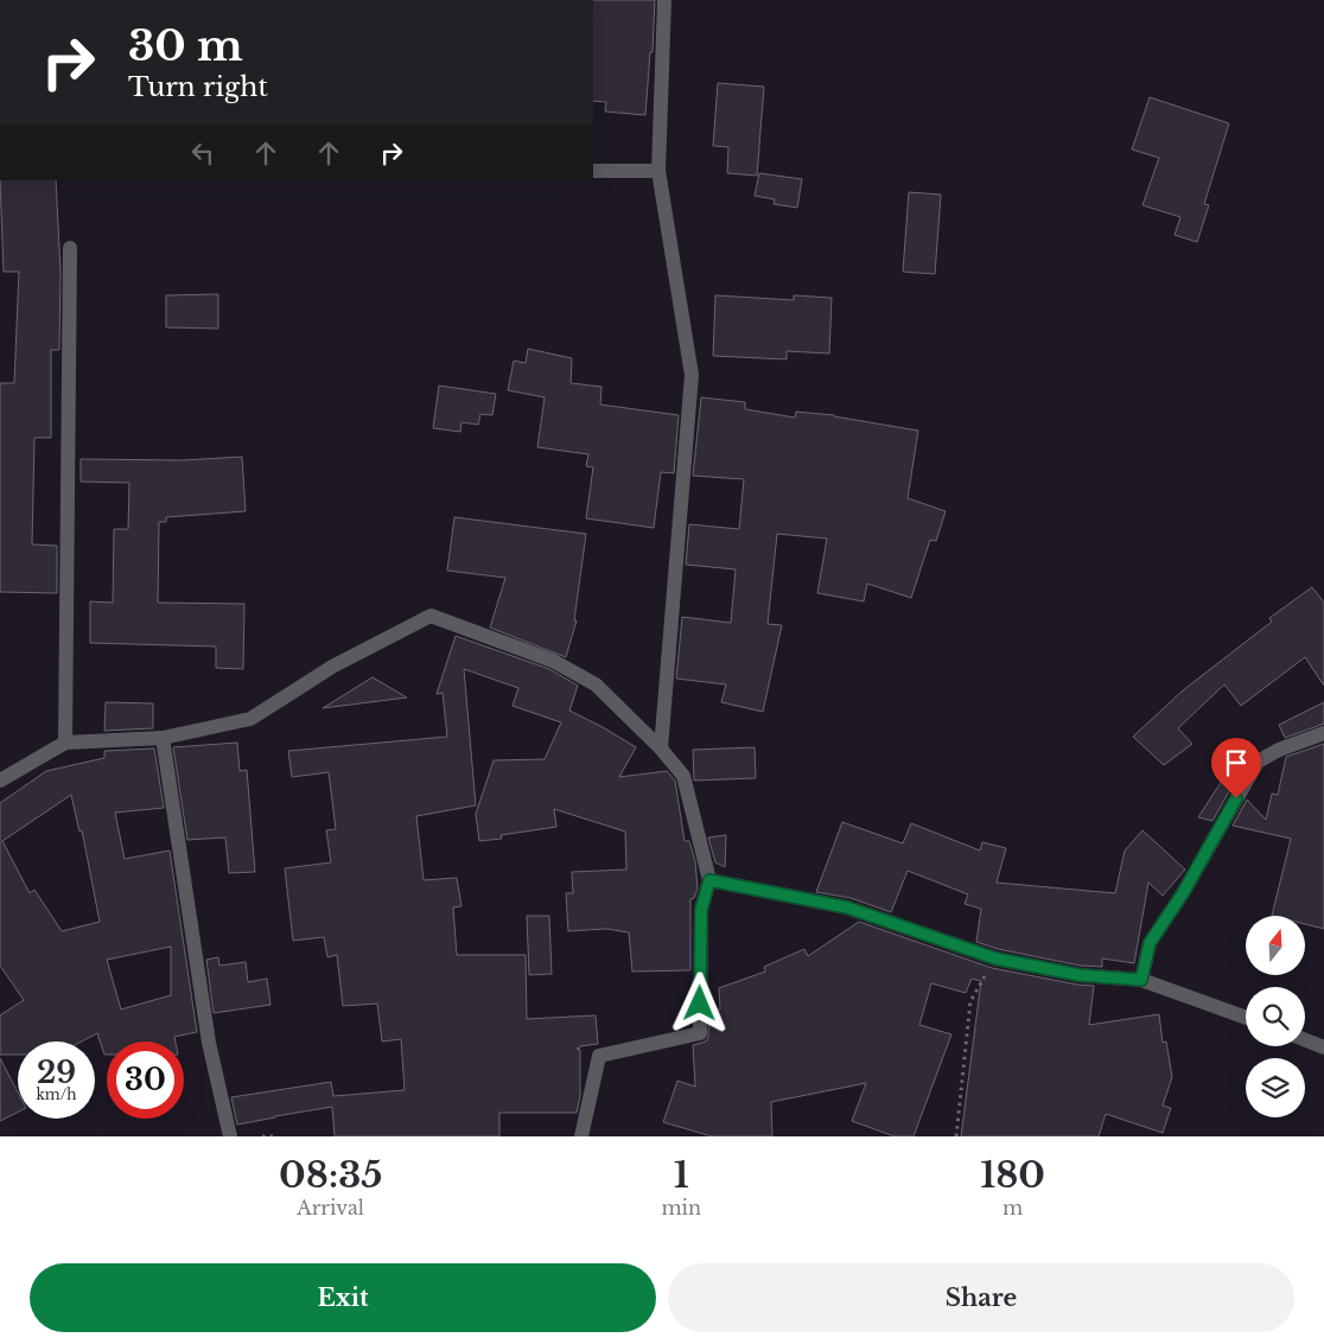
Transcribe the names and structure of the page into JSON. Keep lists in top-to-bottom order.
{
  "north": "top",
  "page": {
    "turn": ["30 m", "Turn right"],
    "speed": "29 km/h",
    "limit": "30",
    "eta": [
      "08:35",
      "Arrival",
      "1",
      "min",
      "180",
      "m"
    ],
    "buttons": ["Exit", "Share"]
  }
}
